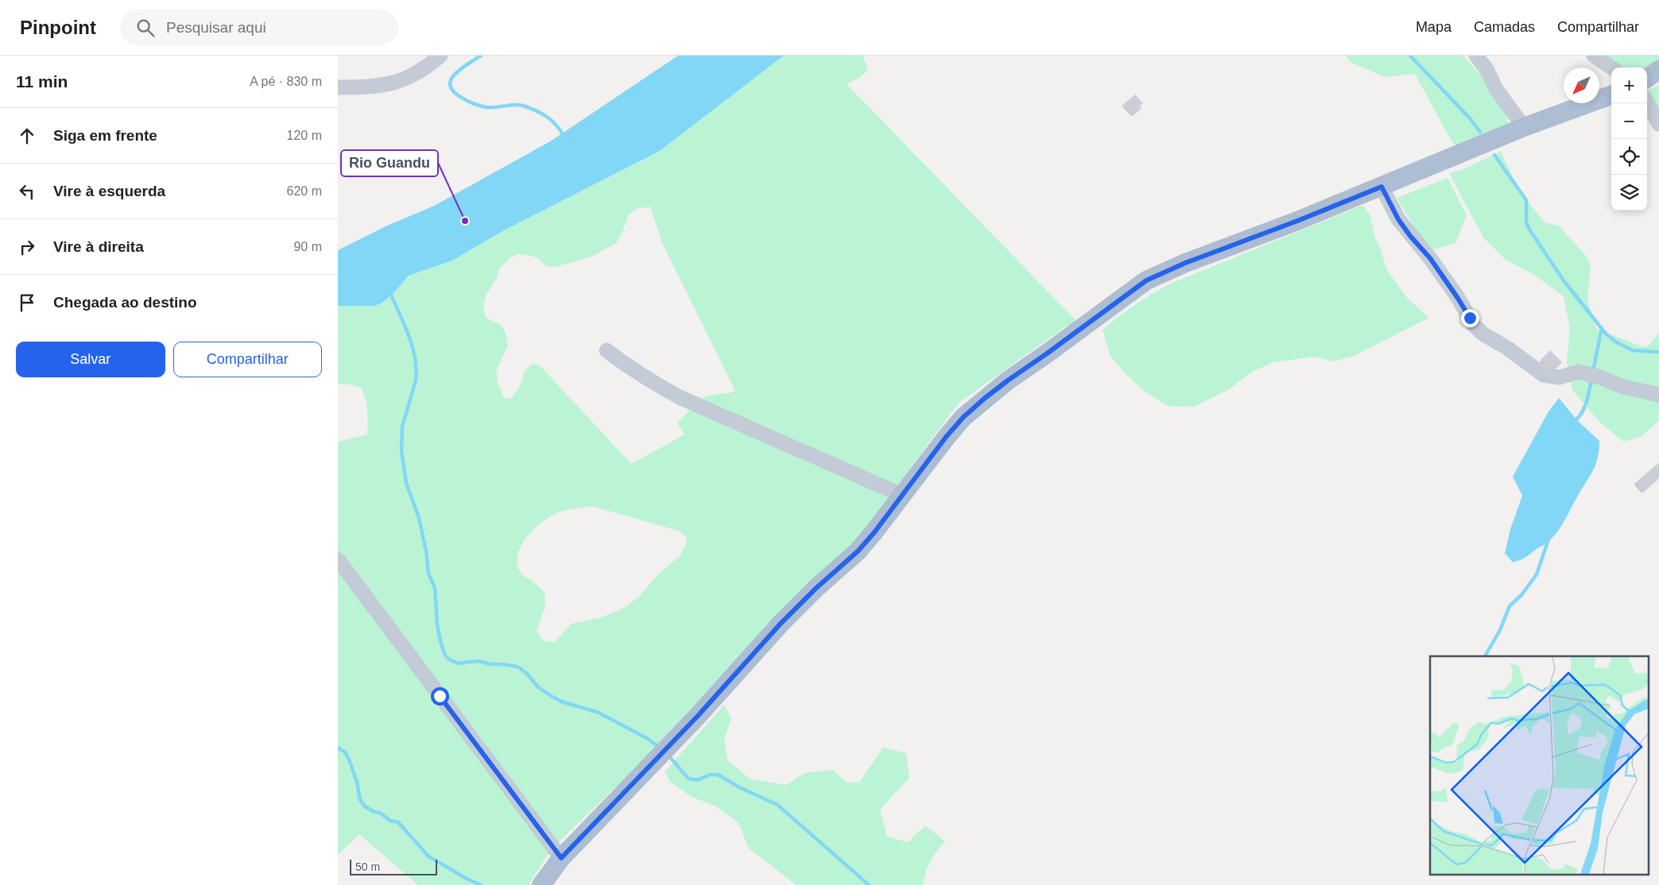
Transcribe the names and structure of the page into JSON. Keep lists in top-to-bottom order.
{
  "places": ["Rio Guandu"],
  "scale_bar": "50 m",
  "north": "bottom left",
  "page": {
    "header": "Pinpoint",
    "search": "Pesquisar aqui",
    "nav": ["Mapa", "Camadas", "Compartilhar"],
    "heading": ["11 min", "A pé · 830 m"],
    "map_buttons": ["+", "−"],
    "list": [
      ["Siga em frente", "120 m"],
      ["Vire à esquerda", "620 m"],
      ["Vire à direita", "90 m"],
      "Chegada ao destino"
    ],
    "buttons": ["Salvar", "Compartilhar"],
    "scale": "50 m"
  }
}
